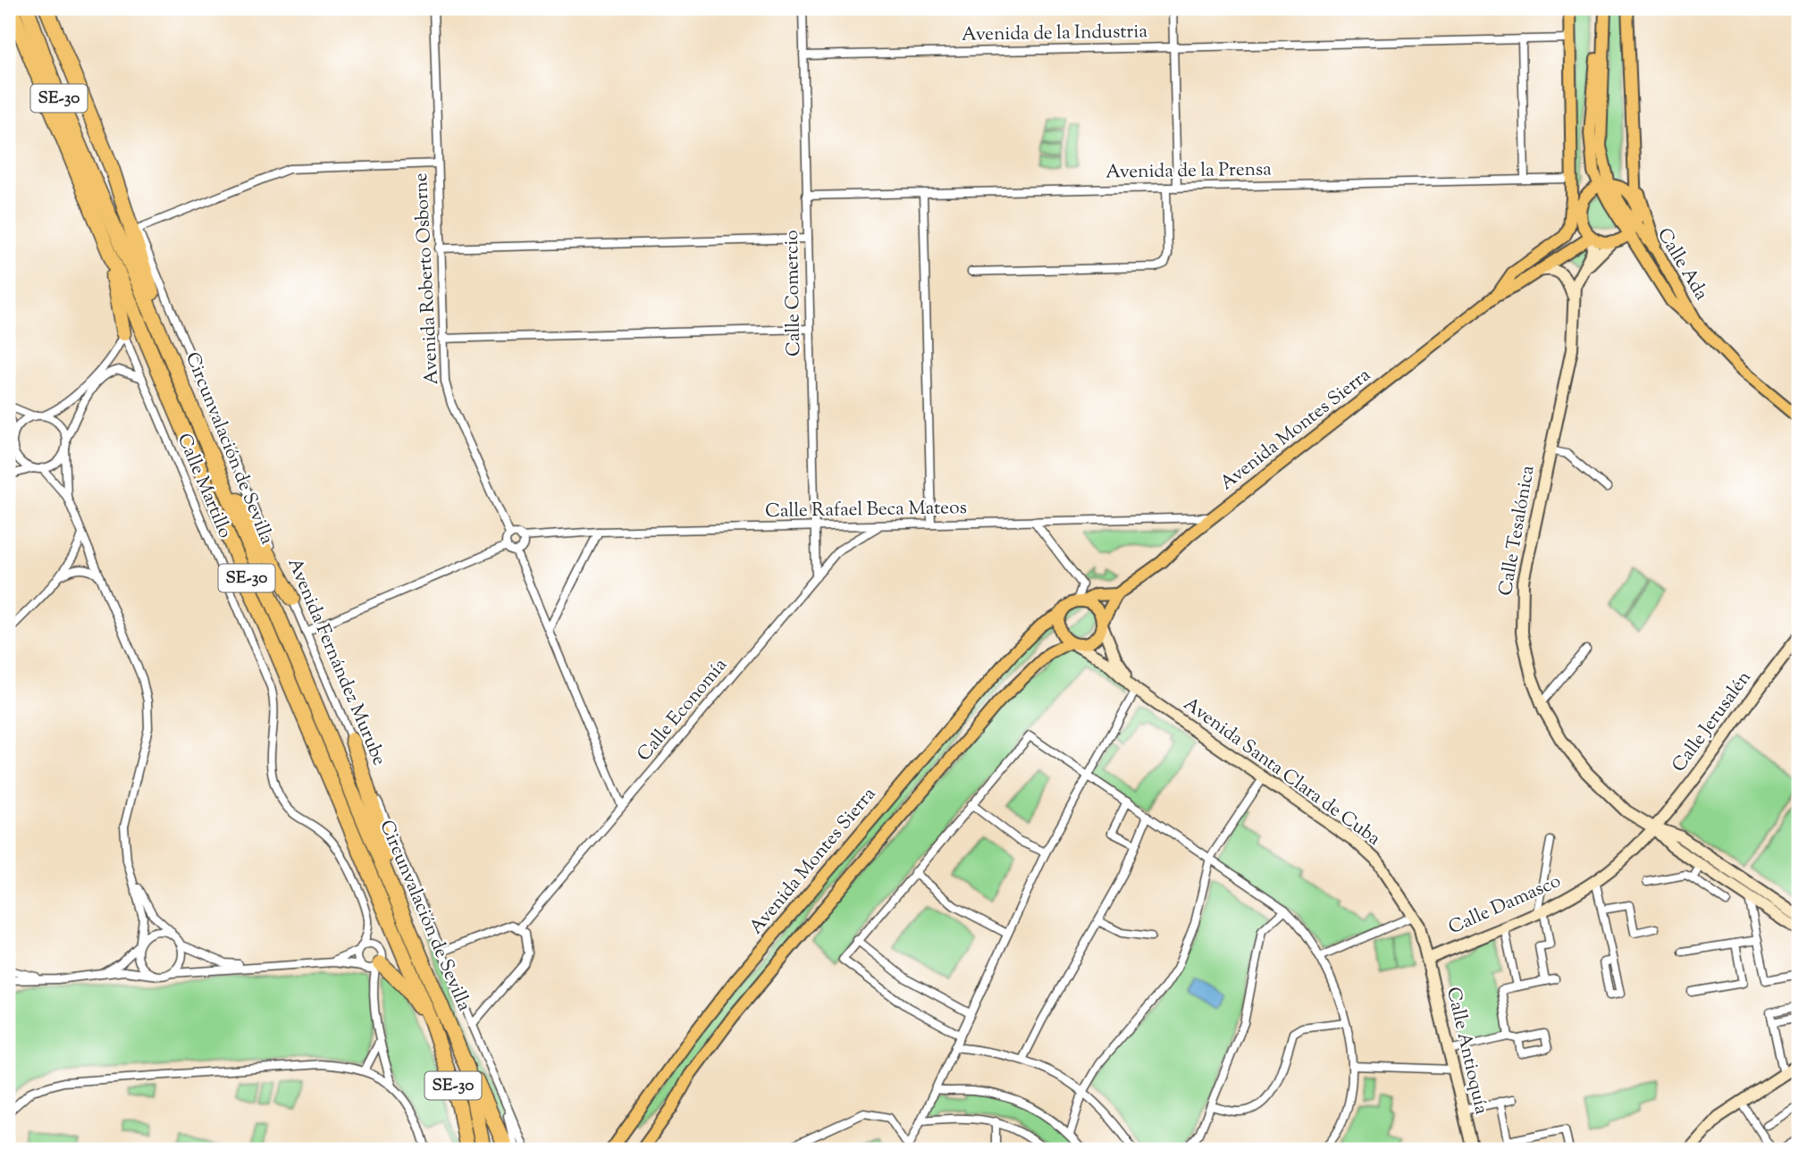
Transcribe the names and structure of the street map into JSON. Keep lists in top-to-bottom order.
{
  "streets": {
    "highway": ["SE-30", "Circunvalación de Sevilla"],
    "main road": ["Calle Ada", "Avenida Montes Sierra"],
    "street": [
      "Avenida de la Industria",
      "Avenida de la Prensa",
      "Avenida Roberto Osborne",
      "Calle Comercio",
      "Calle Martillo",
      "Calle Rafael Beca Mateos",
      "Calle Tesalónica",
      "Avenida Fernández Murube",
      "Calle Economía",
      "Calle Jerusalén",
      "Avenida Santa Clara de Cuba",
      "Calle Damasco",
      "Calle Antioquía"
    ]
  },
  "crossings": [
    ["Avenida de la Industria", "Calle Comercio"],
    ["Avenida de la Prensa", "Calle Comercio"],
    ["Avenida Roberto Osborne", "Calle Rafael Beca Mateos"],
    ["Calle Comercio", "Calle Rafael Beca Mateos"],
    ["Calle Comercio", "Calle Economía"],
    ["Avenida Montes Sierra", "Calle Rafael Beca Mateos"],
    ["Avenida Montes Sierra", "Calle Tesalónica"],
    ["Avenida Montes Sierra", "Avenida Santa Clara de Cuba"],
    ["Calle Rafael Beca Mateos", "Calle Economía"],
    ["Calle Tesalónica", "Calle Jerusalén"],
    ["Calle Jerusalén", "Calle Damasco"],
    ["Avenida Santa Clara de Cuba", "Calle Damasco"],
    ["Avenida Santa Clara de Cuba", "Calle Antioquía"],
    ["Calle Damasco", "Calle Antioquía"]
  ]
}
